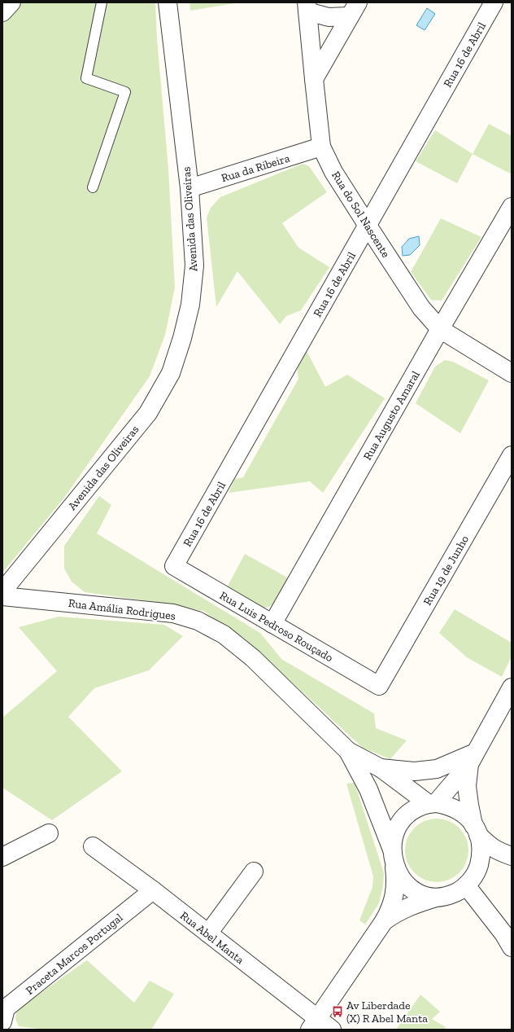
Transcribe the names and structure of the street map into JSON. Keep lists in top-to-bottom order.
{
  "streets": {
    "street": [
      "Rua 16 de Abril",
      "Rua da Ribeira",
      "Rua do Sol Nascente",
      "Avenida das Oliveiras",
      "Rua Augusto Amaral",
      "Rua 19 de Junho",
      "Rua Amália Rodrigues",
      "Rua Luis Pedroso Rouçado",
      "Rua Abel Manta",
      "Praceta Marcos Portugal"
    ]
  },
  "crossings": [
    ["Rua 16 de Abril", "Rua do Sol Nascente"],
    ["Rua 16 de Abril", "Rua Luis Pedroso Rouçado"],
    ["Rua da Ribeira", "Rua do Sol Nascente"],
    ["Rua da Ribeira", "Avenida das Oliveiras"],
    ["Rua do Sol Nascente", "Rua Augusto Amaral"],
    ["Rua Augusto Amaral", "Rua Luis Pedroso Rouçado"],
    ["Rua 19 de Junho", "Rua Luis Pedroso Rouçado"],
    ["Rua Abel Manta", "Praceta Marcos Portugal"]
  ],
  "places": {
    "bus stop": ["Av Liberdade (X) R Abel Manta"]
  }
}
